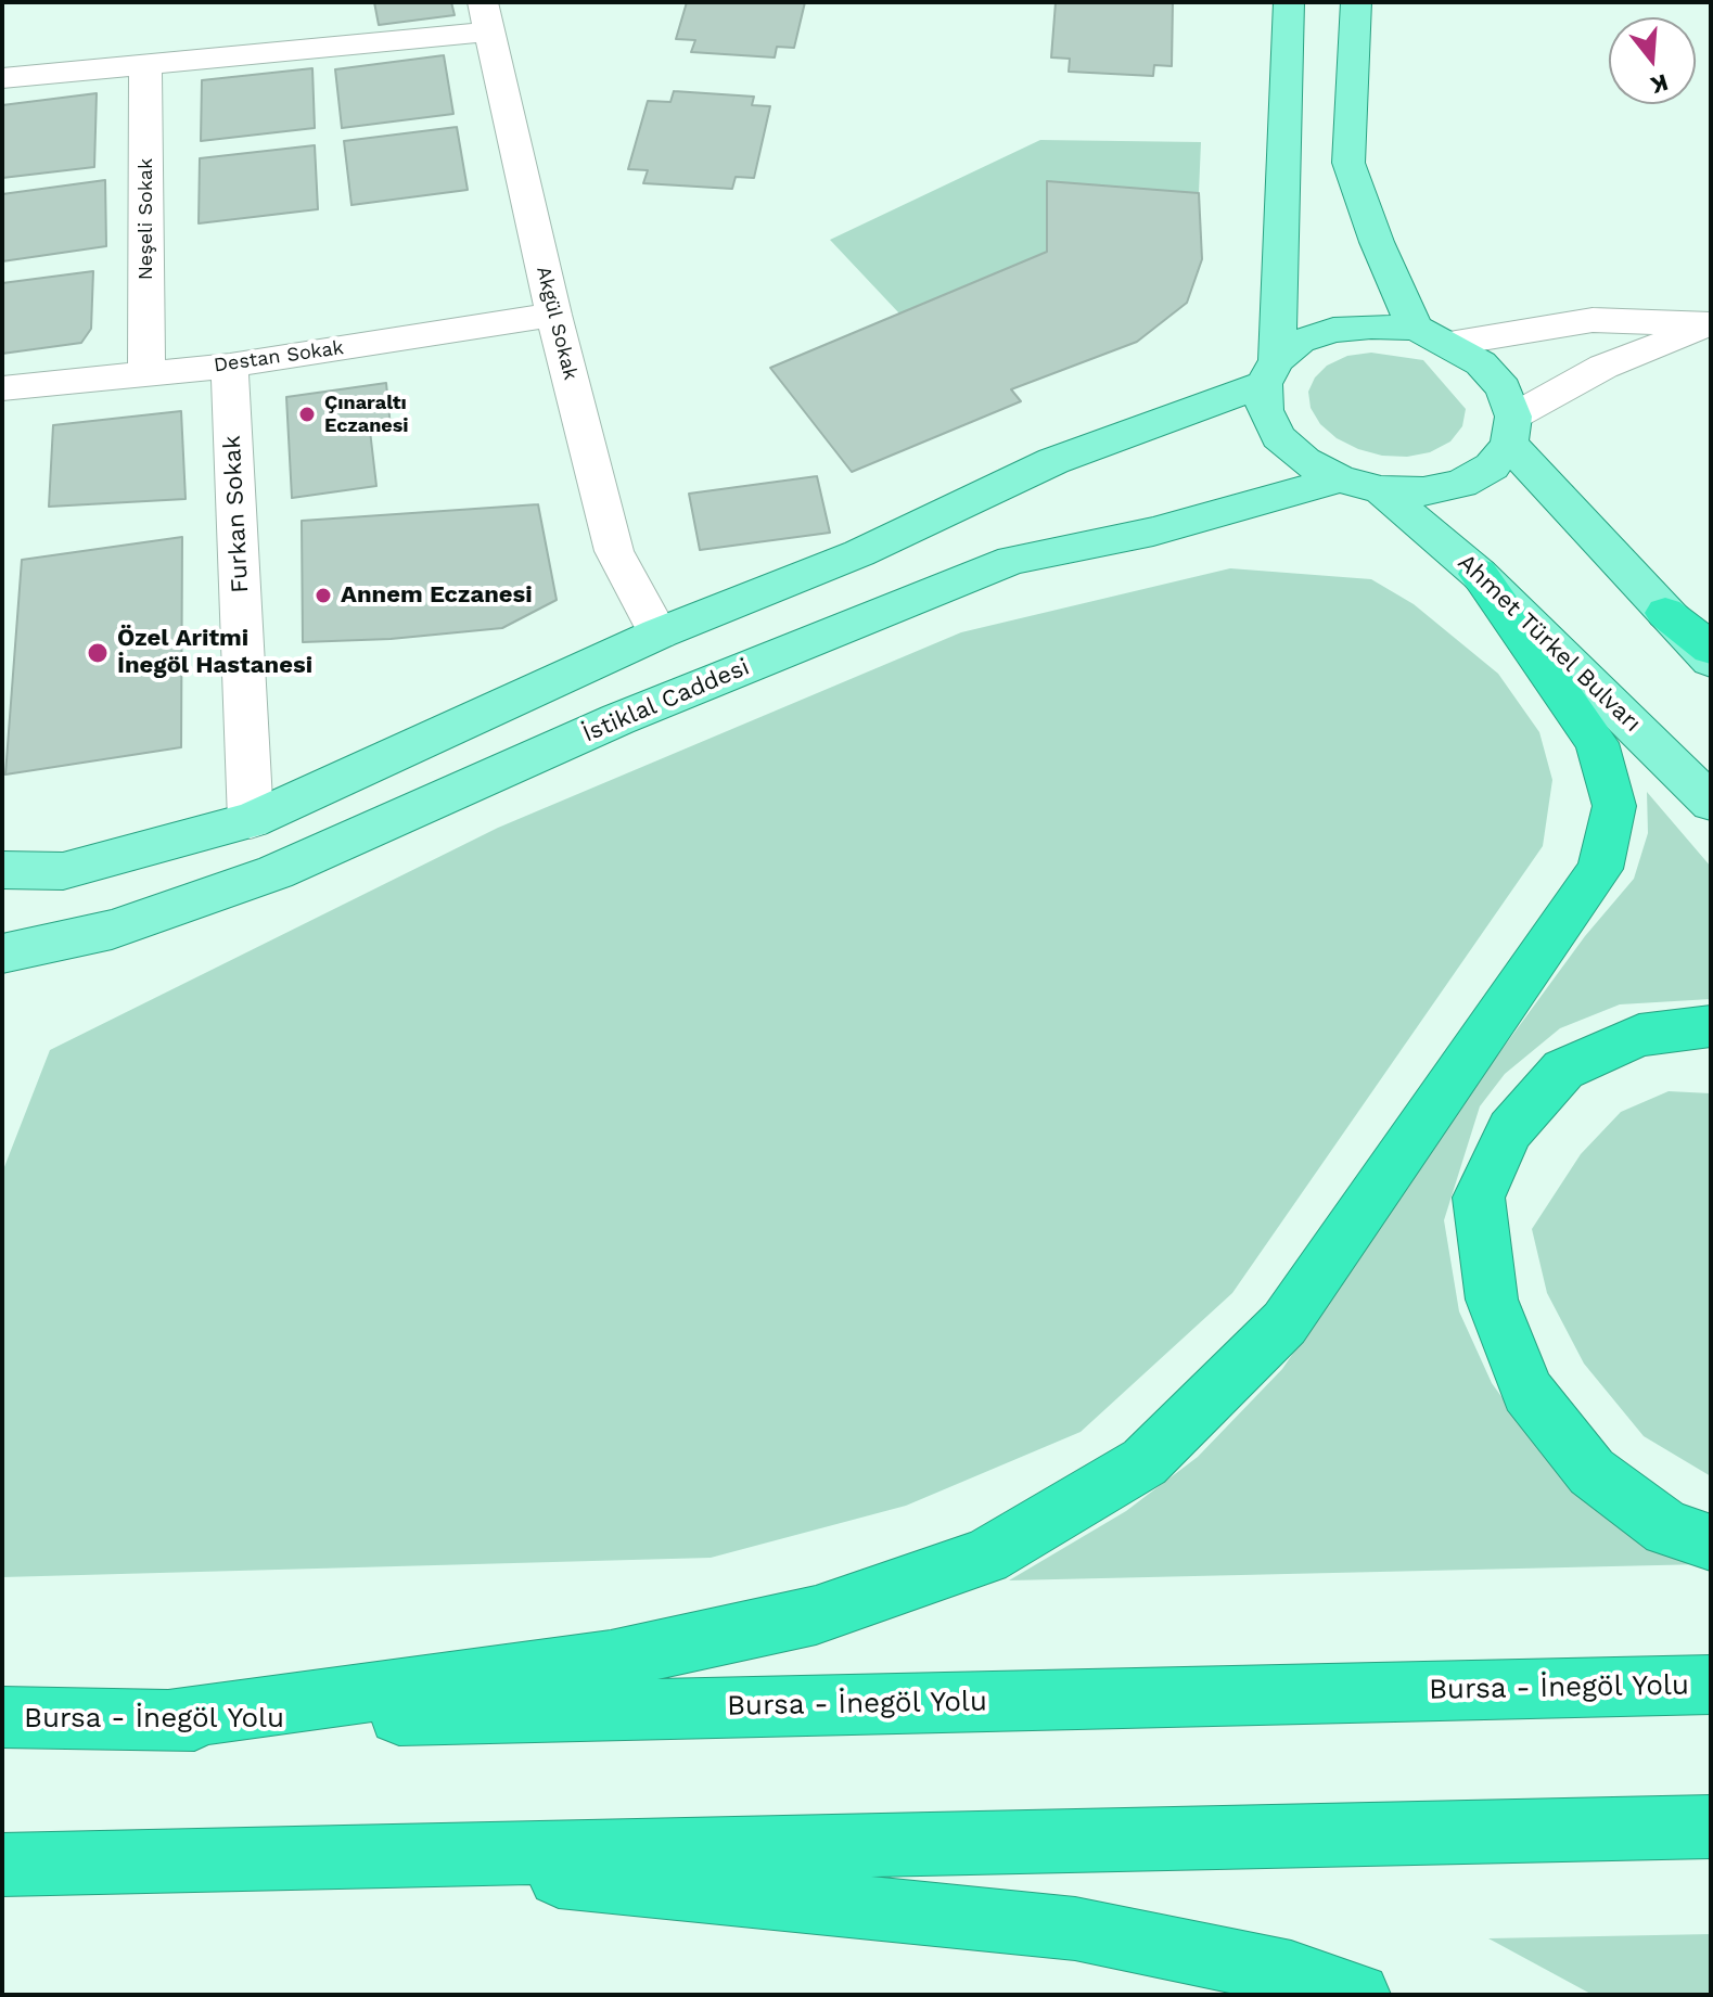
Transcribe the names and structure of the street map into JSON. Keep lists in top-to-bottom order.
{
  "streets": {
    "highway": ["Bursa - İnegöl Yolu"],
    "main road": ["Ahmet Türkel Bulvarı", "İstiklal Caddesi"],
    "street": [
      "Neşeli Sokak",
      "Akgül Sokak",
      "Destan Sokak",
      "Furkan Sokak"
    ]
  },
  "crossings": [
    ["Neşeli Sokak", "Destan Sokak"],
    ["Akgül Sokak", "Destan Sokak"],
    ["Destan Sokak", "Furkan Sokak"],
    ["Ahmet Türkel Bulvarı", "İstiklal Caddesi"]
  ],
  "places": ["Çınaraltı Eczanesi", "Annem Eczanesi", "Özel Aritmi İnegöl Hastanesi"],
  "north": "bottom"
}
